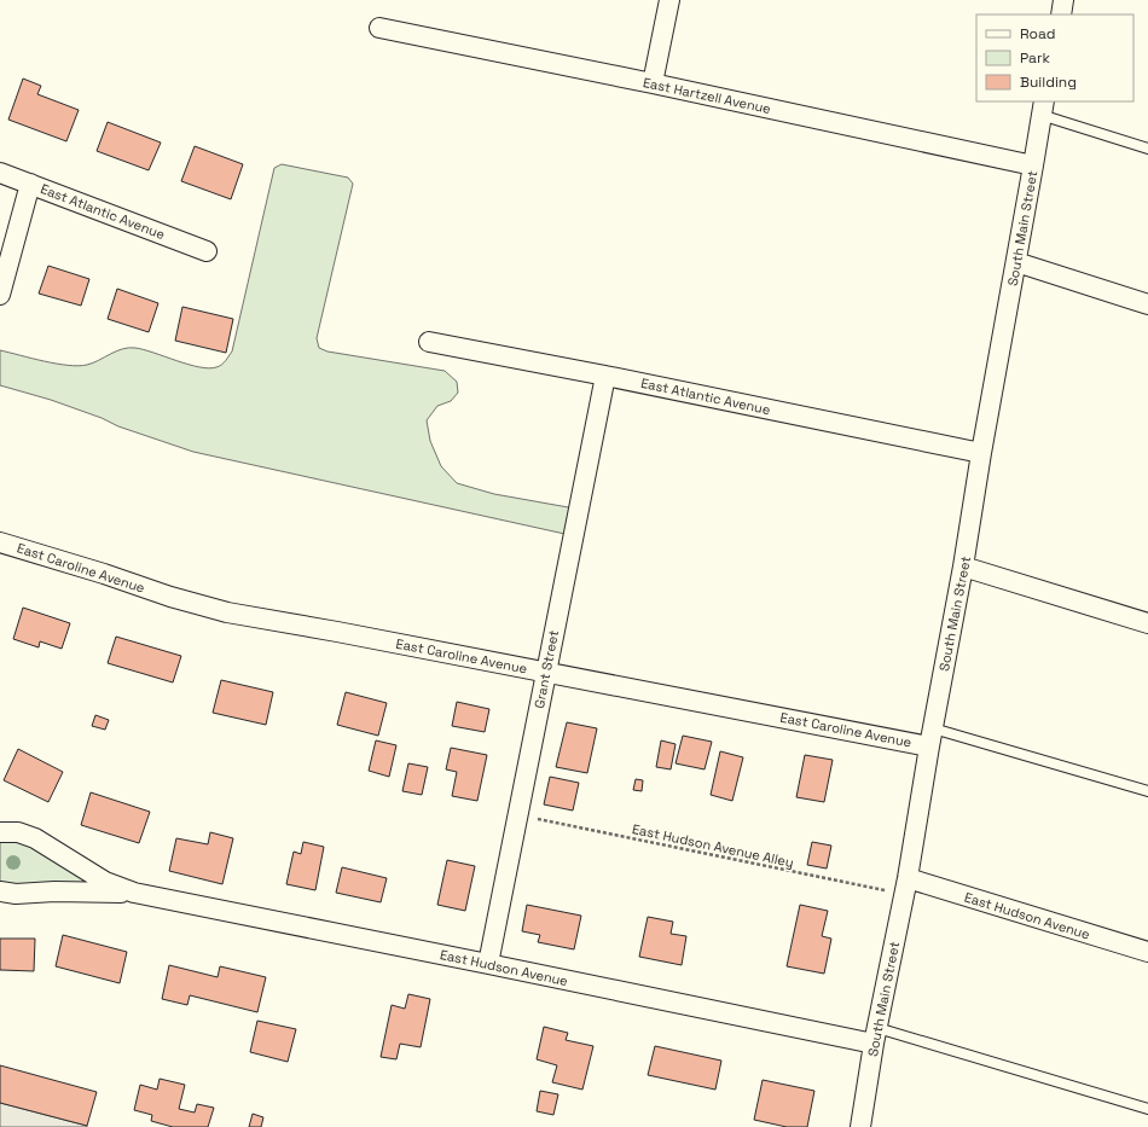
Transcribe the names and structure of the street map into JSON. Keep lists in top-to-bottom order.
{
  "streets": {
    "street": [
      "East Hartzell Avenue",
      "East Atlantic Avenue",
      "South Main Street",
      "East Caroline Avenue",
      "Grant Street",
      "East Hudson Avenue"
    ],
    "path": ["East Hudson Avenue Alley"]
  },
  "crossings": [
    ["East Hartzell Avenue", "South Main Street"],
    ["East Atlantic Avenue", "South Main Street"],
    ["East Atlantic Avenue", "Grant Street"],
    ["South Main Street", "East Caroline Avenue"],
    ["South Main Street", "East Hudson Avenue Alley"],
    ["South Main Street", "East Hudson Avenue"],
    ["East Caroline Avenue", "Grant Street"],
    ["Grant Street", "East Hudson Avenue Alley"],
    ["Grant Street", "East Hudson Avenue"],
    ["East Hudson Avenue Alley", "East Hudson Avenue"]
  ],
  "legend": ["Road", "Park", "Building"]
}
